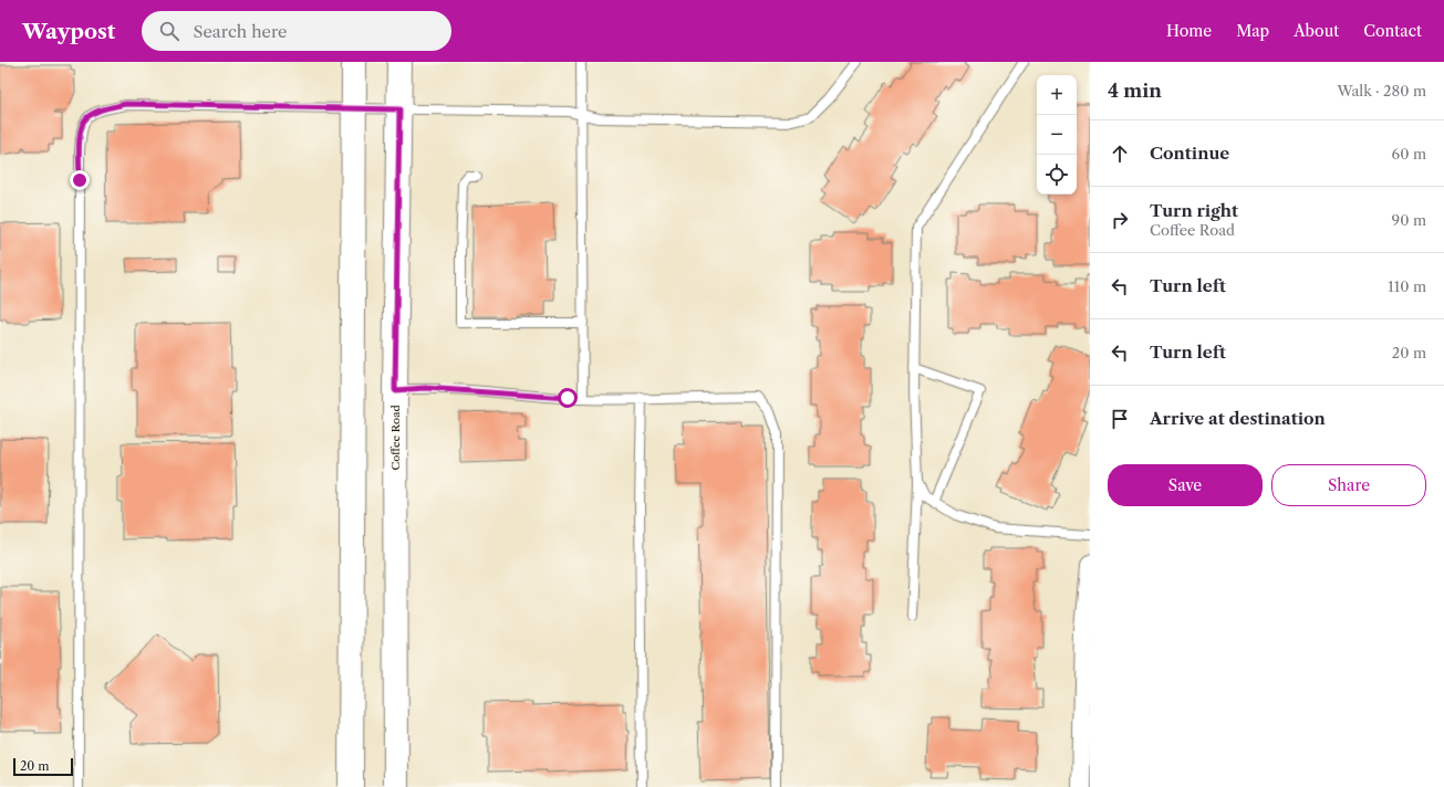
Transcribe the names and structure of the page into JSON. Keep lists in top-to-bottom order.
{
  "streets": {
    "main road": ["Coffee Road"]
  },
  "scale_bar": "20 m",
  "page": {
    "header": "Waypost",
    "search": "Search here",
    "nav": [
      "Home",
      "Map",
      "About",
      "Contact"
    ],
    "heading": ["4 min", "Walk · 280 m"],
    "map_buttons": ["+", "−"],
    "list": [
      ["Continue", "60 m"],
      ["Turn right", "Coffee Road", "90 m"],
      ["Turn left", "110 m"],
      ["Turn left", "20 m"],
      "Arrive at destination"
    ],
    "buttons": ["Save", "Share"],
    "scale": "20 m"
  }
}
